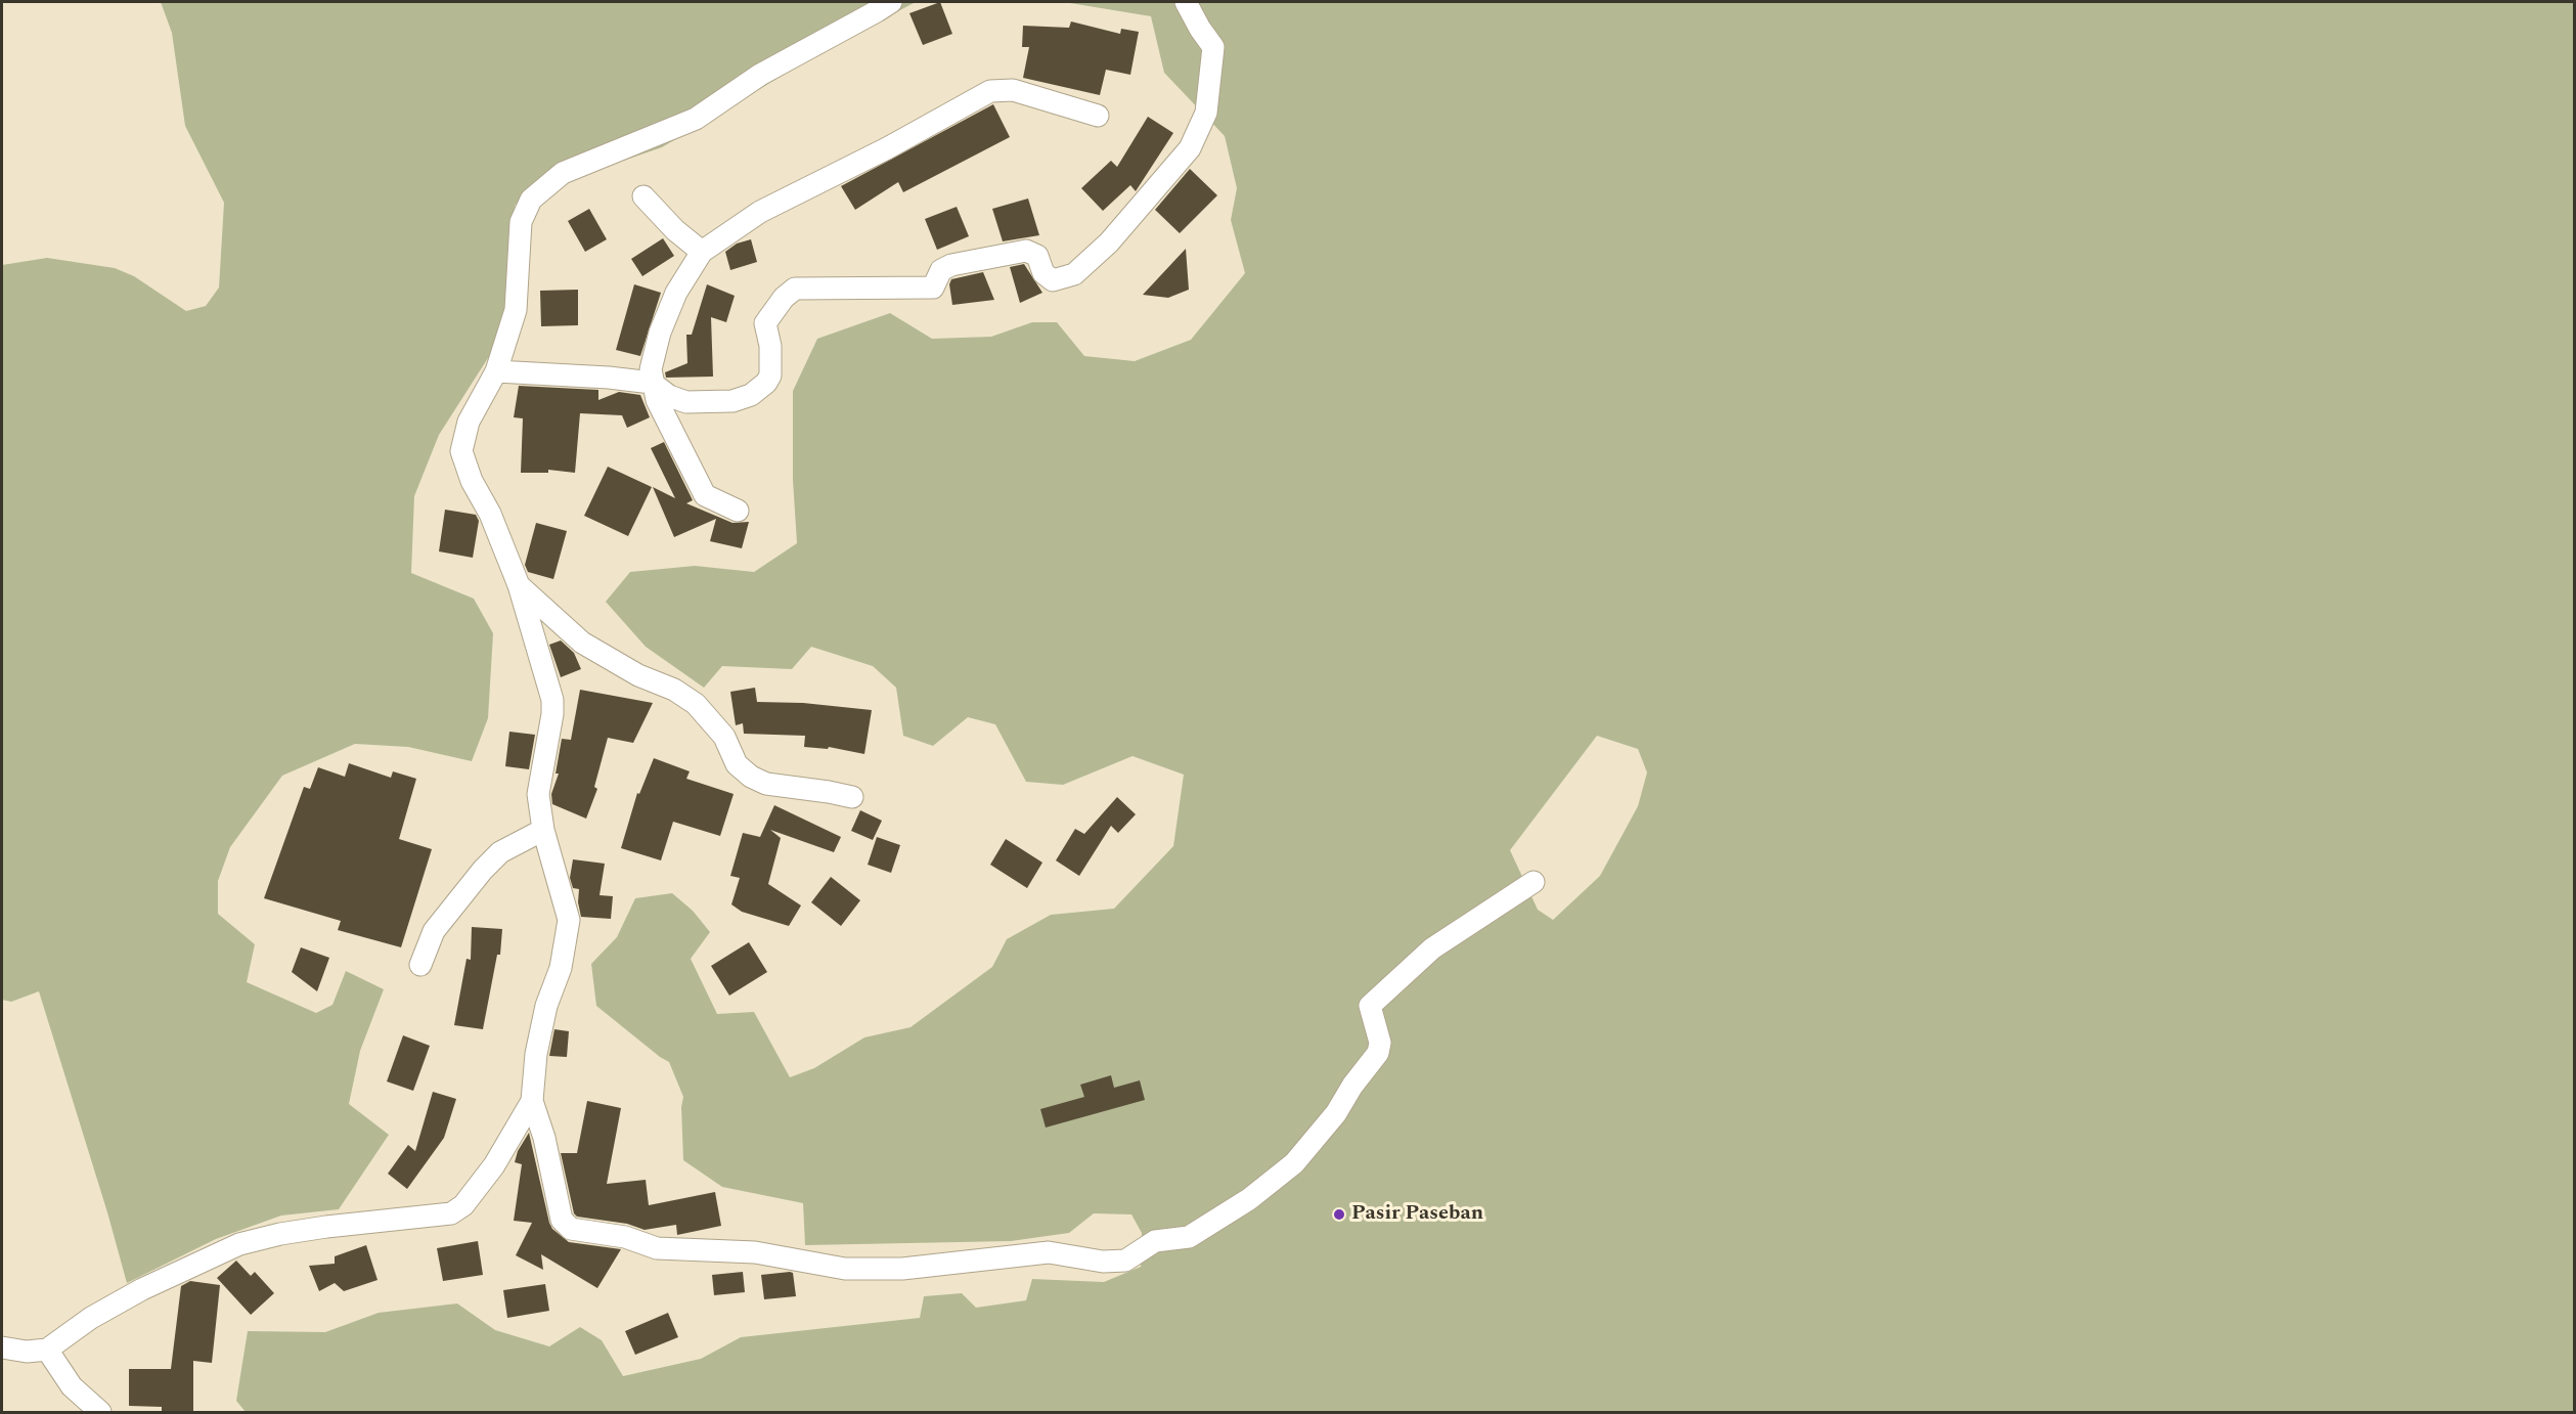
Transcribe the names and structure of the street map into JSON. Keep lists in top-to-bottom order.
{
  "places": ["Pasir Paseban"]
}
